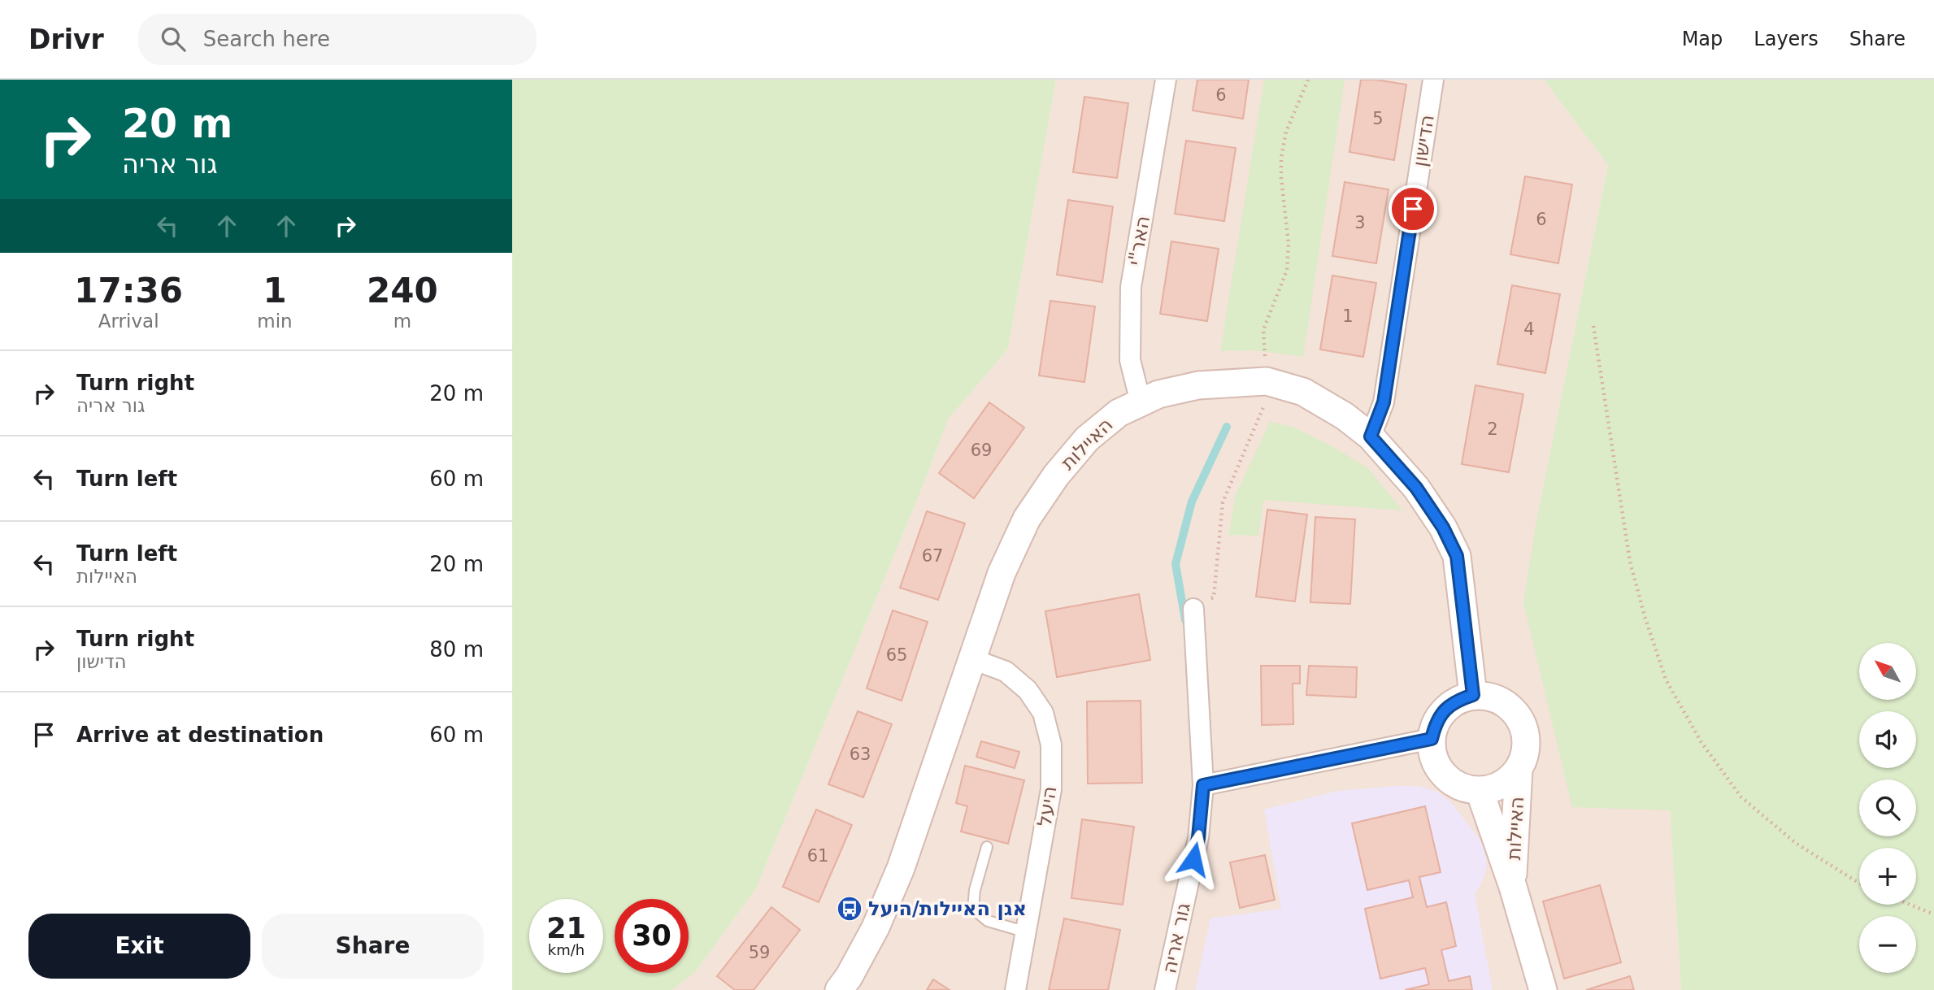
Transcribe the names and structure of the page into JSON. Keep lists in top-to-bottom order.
{
  "streets": {
    "street": [
      "הדישון",
      "האר\"י",
      "האיילות",
      "היעל",
      "גור אריה"
    ]
  },
  "crossings": [
    ["הדישון", "האיילות"],
    ["האר\"י", "האיילות"],
    ["האיילות", "היעל"]
  ],
  "places": {
    "bus stop": ["אגן האיילות/היעל"]
  },
  "house_numbers": [
    "6",
    "5",
    "6",
    "3",
    "1",
    "4",
    "2",
    "69",
    "67",
    "65",
    "63",
    "61",
    "59"
  ],
  "north": "top left",
  "page": {
    "header": "Drivr",
    "search": "Search here",
    "nav": ["Map", "Layers", "Share"],
    "turn": ["20 m", "גור אריה"],
    "eta": [
      "17:36",
      "Arrival",
      "1",
      "min",
      "240",
      "m"
    ],
    "list": [
      {
        "name": "Turn right",
        "note": "גור אריה",
        "value": "20 m"
      },
      {
        "name": "Turn left",
        "value": "60 m"
      },
      {
        "name": "Turn left",
        "note": "האיילות",
        "value": "20 m"
      },
      {
        "name": "Turn right",
        "note": "הדישון",
        "value": "80 m"
      },
      {
        "name": "Arrive at destination",
        "value": "60 m"
      }
    ],
    "map_buttons": ["+", "−"],
    "speed": "21 km/h",
    "limit": "30",
    "buttons": ["Exit", "Share"]
  }
}
